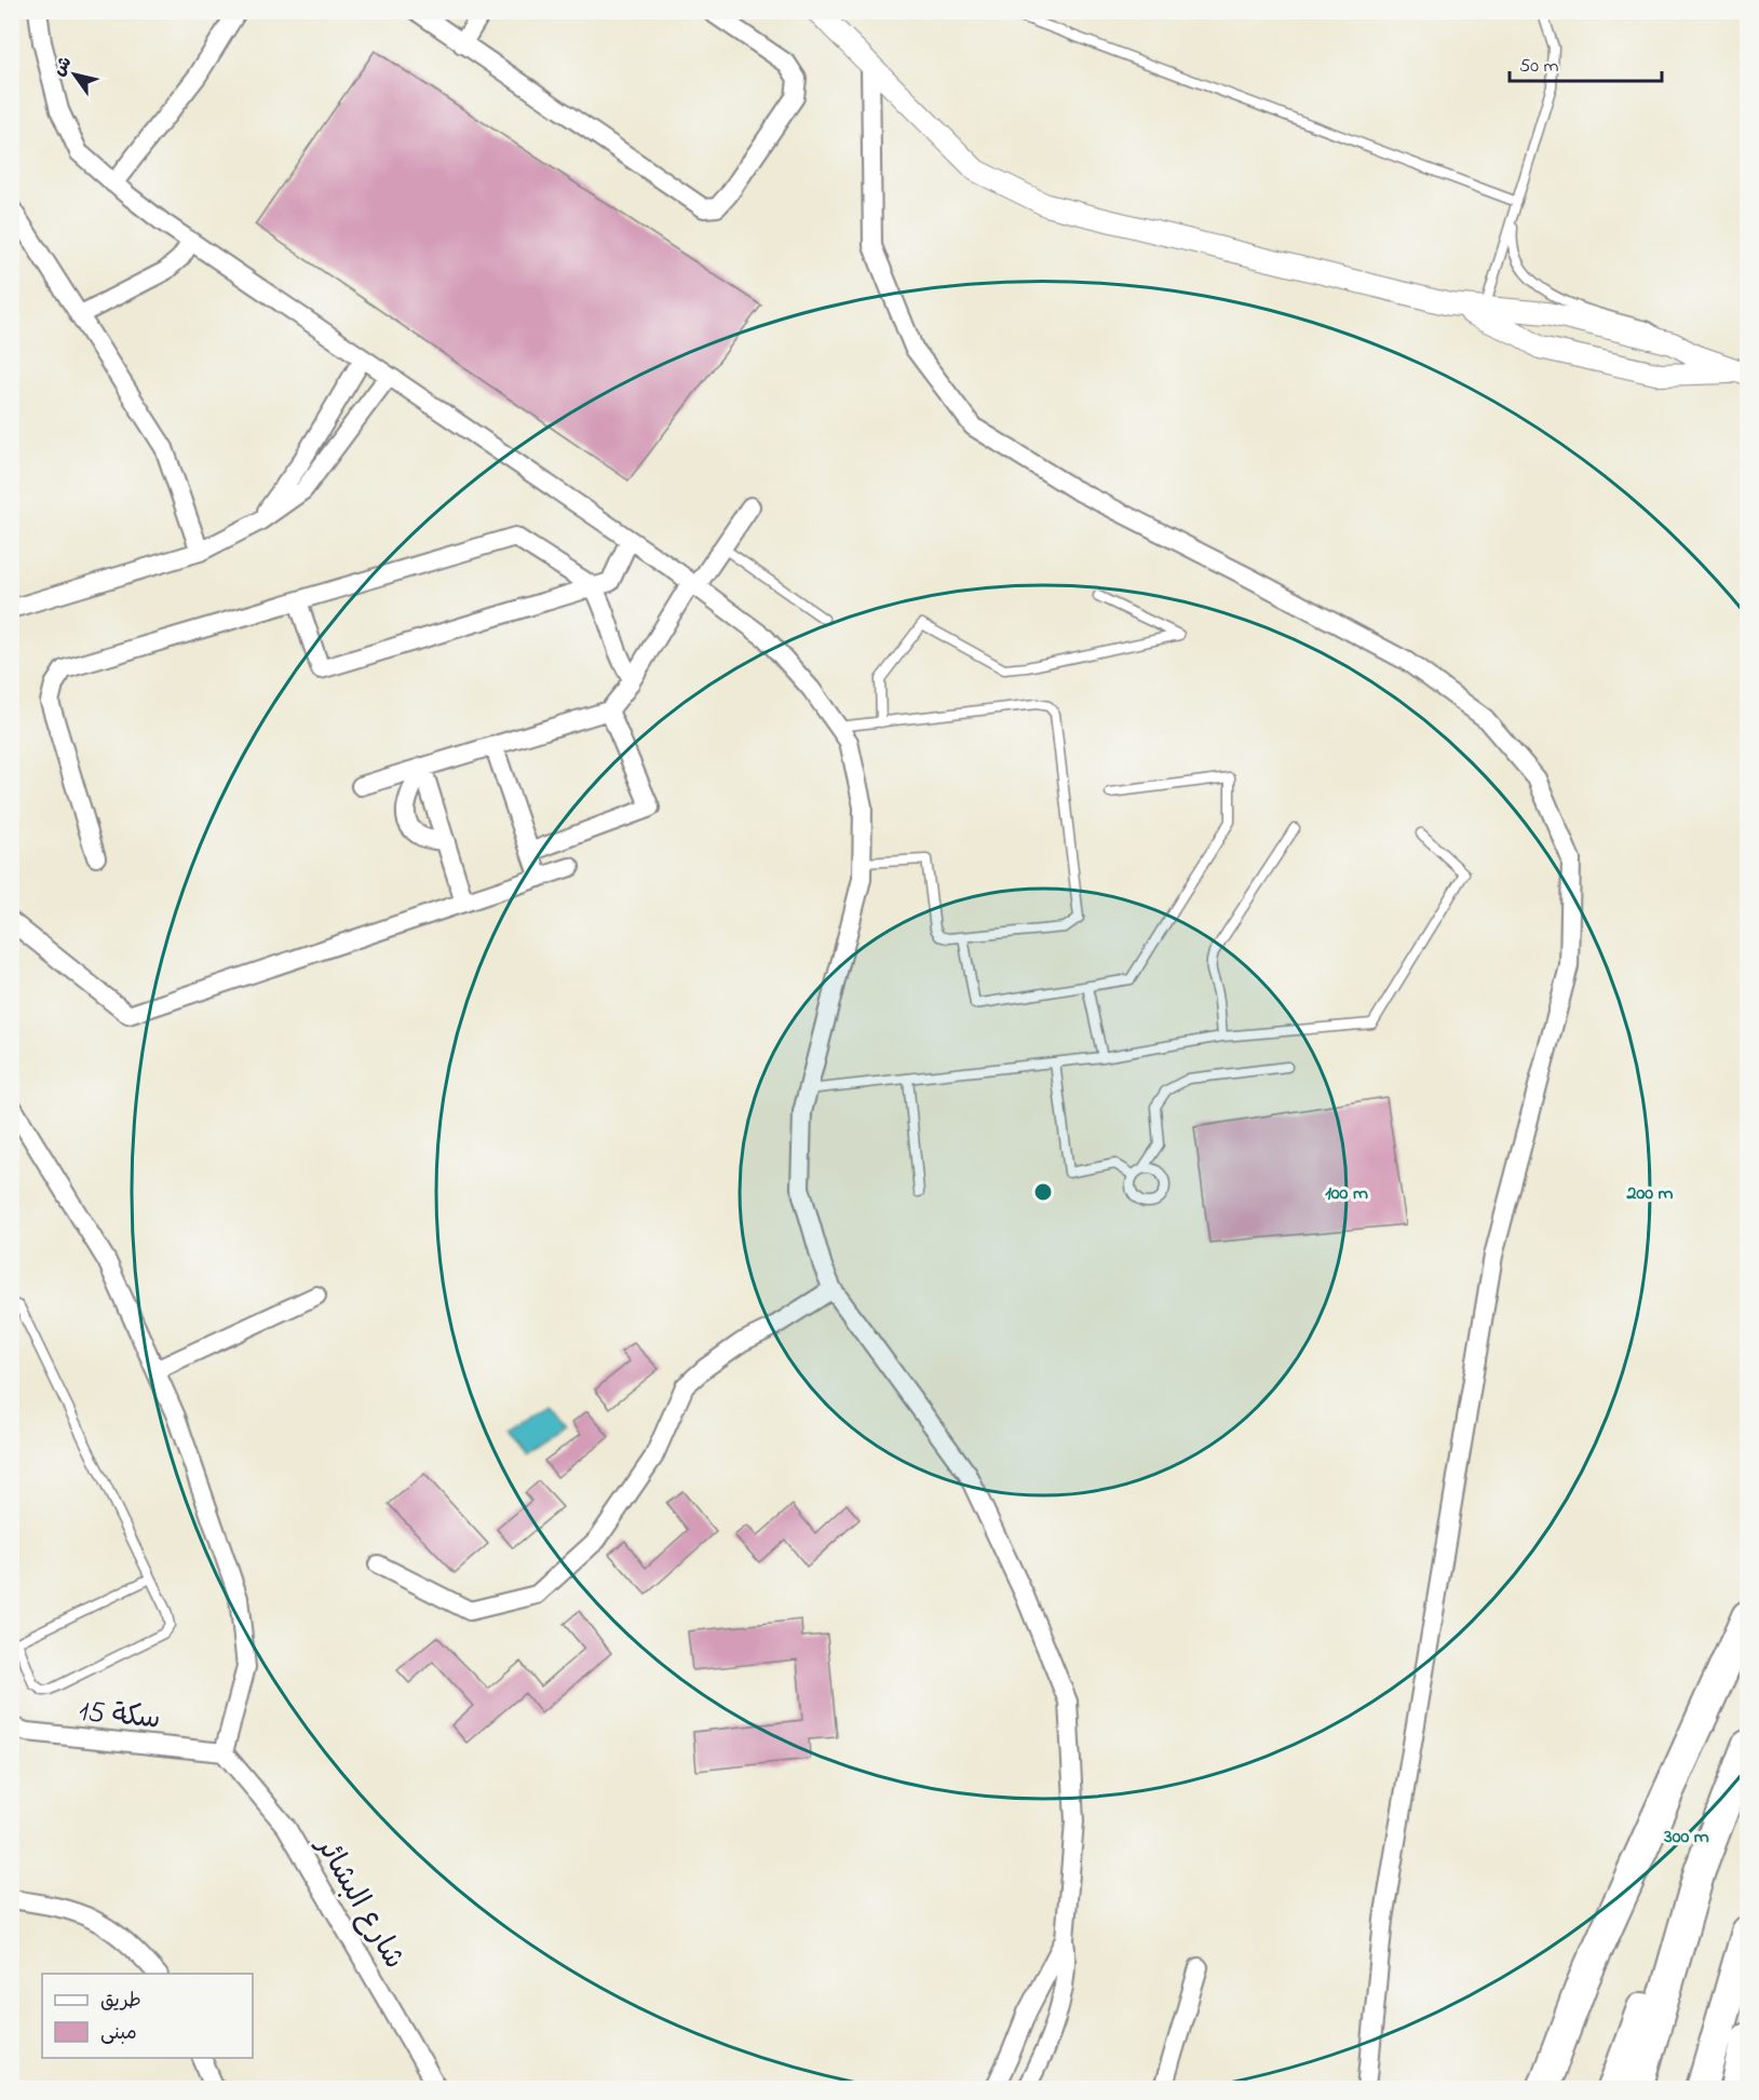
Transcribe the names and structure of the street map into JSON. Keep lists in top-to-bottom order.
{
  "streets": {
    "street": ["سكة 15", "شارع البشائر"]
  },
  "crossings": [
    ["سكة 15", "شارع البشائر"]
  ],
  "legend": ["طريق", "مبنى"],
  "scale_bar": "50 m",
  "north": "top left",
  "rings": ["100 m", "200 m", "300 m"]
}
